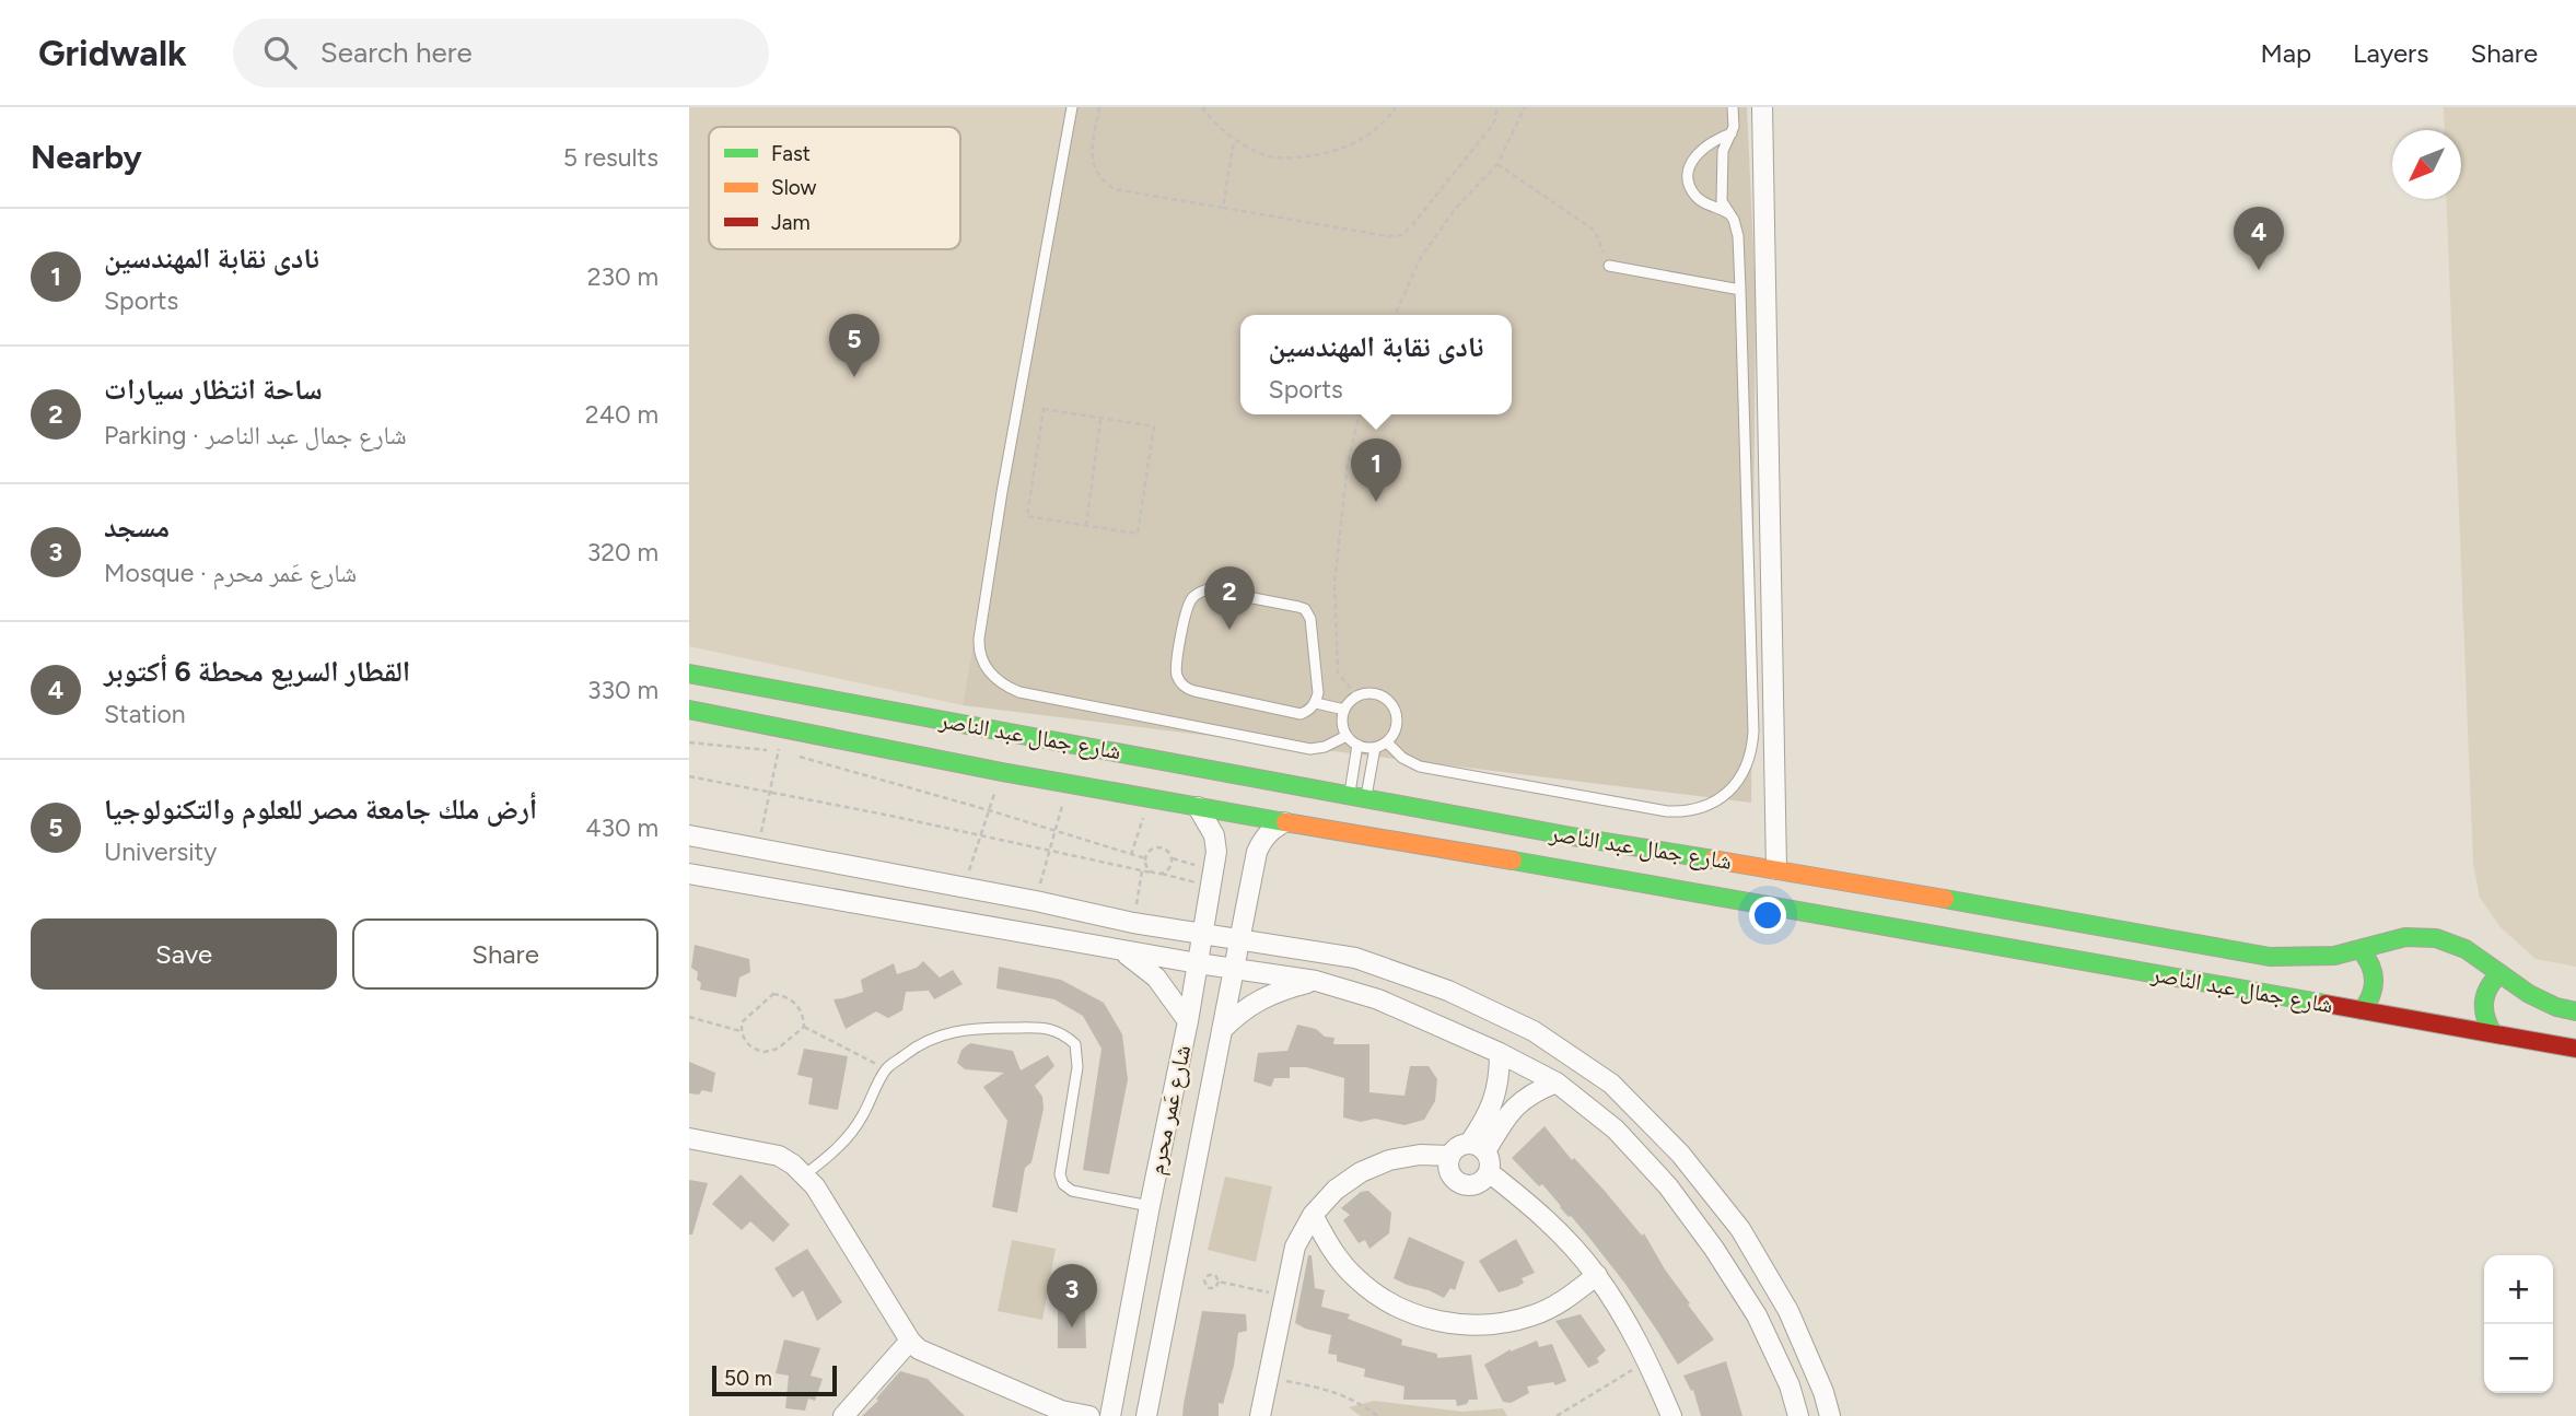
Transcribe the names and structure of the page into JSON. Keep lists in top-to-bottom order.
{
  "streets": {
    "main road": ["شارع جمال عبد الناصر"],
    "street": ["شارع عَمر محرم"]
  },
  "crossings": [
    ["شارع جمال عبد الناصر", "شارع عَمر محرم"]
  ],
  "legend": ["Fast", "Slow", "Jam"],
  "scale_bar": "50 m",
  "north": "bottom left",
  "page": {
    "header": "Gridwalk",
    "search": "Search here",
    "nav": ["Map", "Layers", "Share"],
    "heading": ["Nearby", "5 results"],
    "list": [
      {
        "mark": "1",
        "name": "نادى نقابة المهندسين",
        "note": "Sports",
        "value": "230 m"
      },
      {
        "mark": "2",
        "name": "ساحة انتظار سيارات",
        "note": "Parking · شارع جمال عبد الناصر",
        "value": "240 m"
      },
      {
        "mark": "3",
        "name": "مسجد",
        "note": "Mosque · شارع عَمر محرم",
        "value": "320 m"
      },
      {
        "mark": "4",
        "name": "القطار السريع محطة 6 أكتوبر",
        "note": "Station",
        "value": "330 m"
      },
      {
        "mark": "5",
        "name": "أرض ملك جامعة مصر للعلوم والتكنولوجيا",
        "note": "University",
        "value": "430 m"
      }
    ],
    "pins": [
      "4",
      "5",
      "1",
      "2",
      "3"
    ],
    "popup": ["نادى نقابة المهندسين", "Sports"],
    "buttons": ["Save", "Share"],
    "map_buttons": ["+", "−"],
    "scale": "50 m"
  }
}
